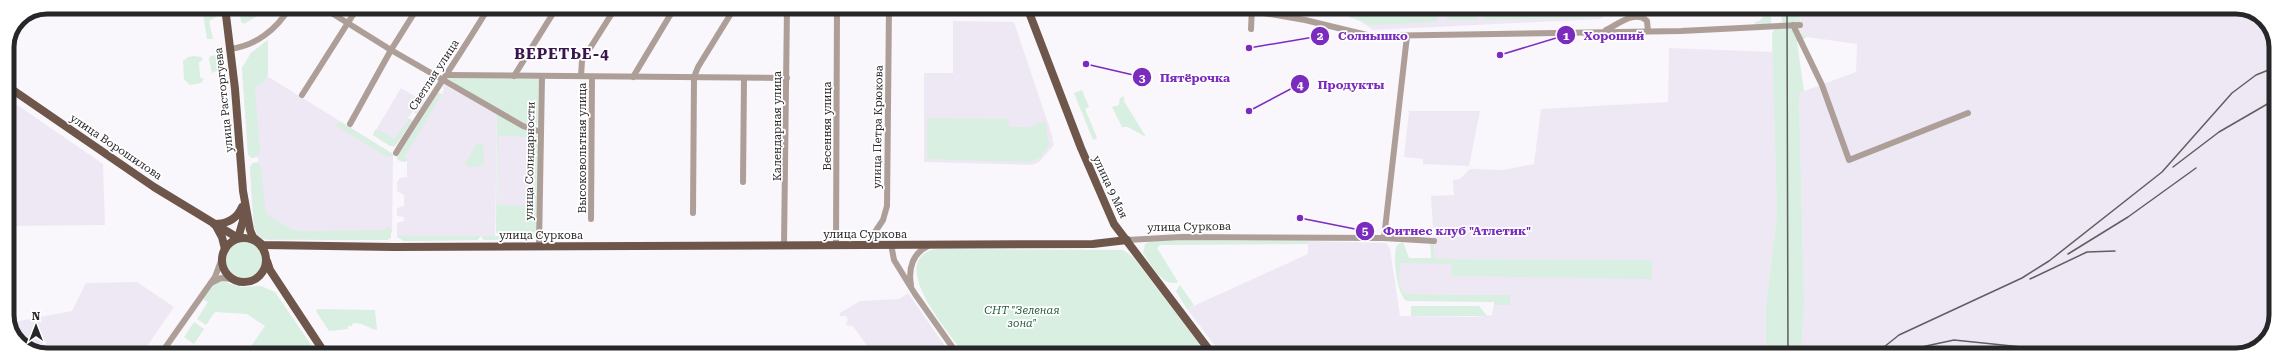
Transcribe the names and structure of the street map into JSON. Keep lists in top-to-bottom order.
{
  "streets": {
    "main road": [
      "улица Расторгуева",
      "улица Ворошилова",
      "улица 9 Мая",
      "улица Суркова"
    ],
    "street": [
      "Светлая улица",
      "Календарная улица",
      "Весенняя улица",
      "улица Петра Крюкова",
      "Высоковольтная улица",
      "улица Солидарности"
    ]
  },
  "crossings": [
    ["улица Расторгуева", "улица Ворошилова"],
    ["улица Расторгуева", "улица Суркова"],
    ["Календарная улица", "улица Суркова"],
    ["Весенняя улица", "улица Суркова"],
    ["улица Петра Крюкова", "улица Суркова"],
    ["улица Ворошилова", "улица Суркова"],
    ["улица Солидарности", "улица Суркова"],
    ["улица 9 Мая", "улица Суркова"]
  ],
  "districts": ["ВЕРЕТЬЕ-4"],
  "parks": ["СНТ \"Зеленая зона\""],
  "places": [
    "Солнышко",
    "Хороший",
    "Пятёрочка",
    "Продукты",
    "Фитнес клуб \"Атлетик\""
  ],
  "north": "top"
}
